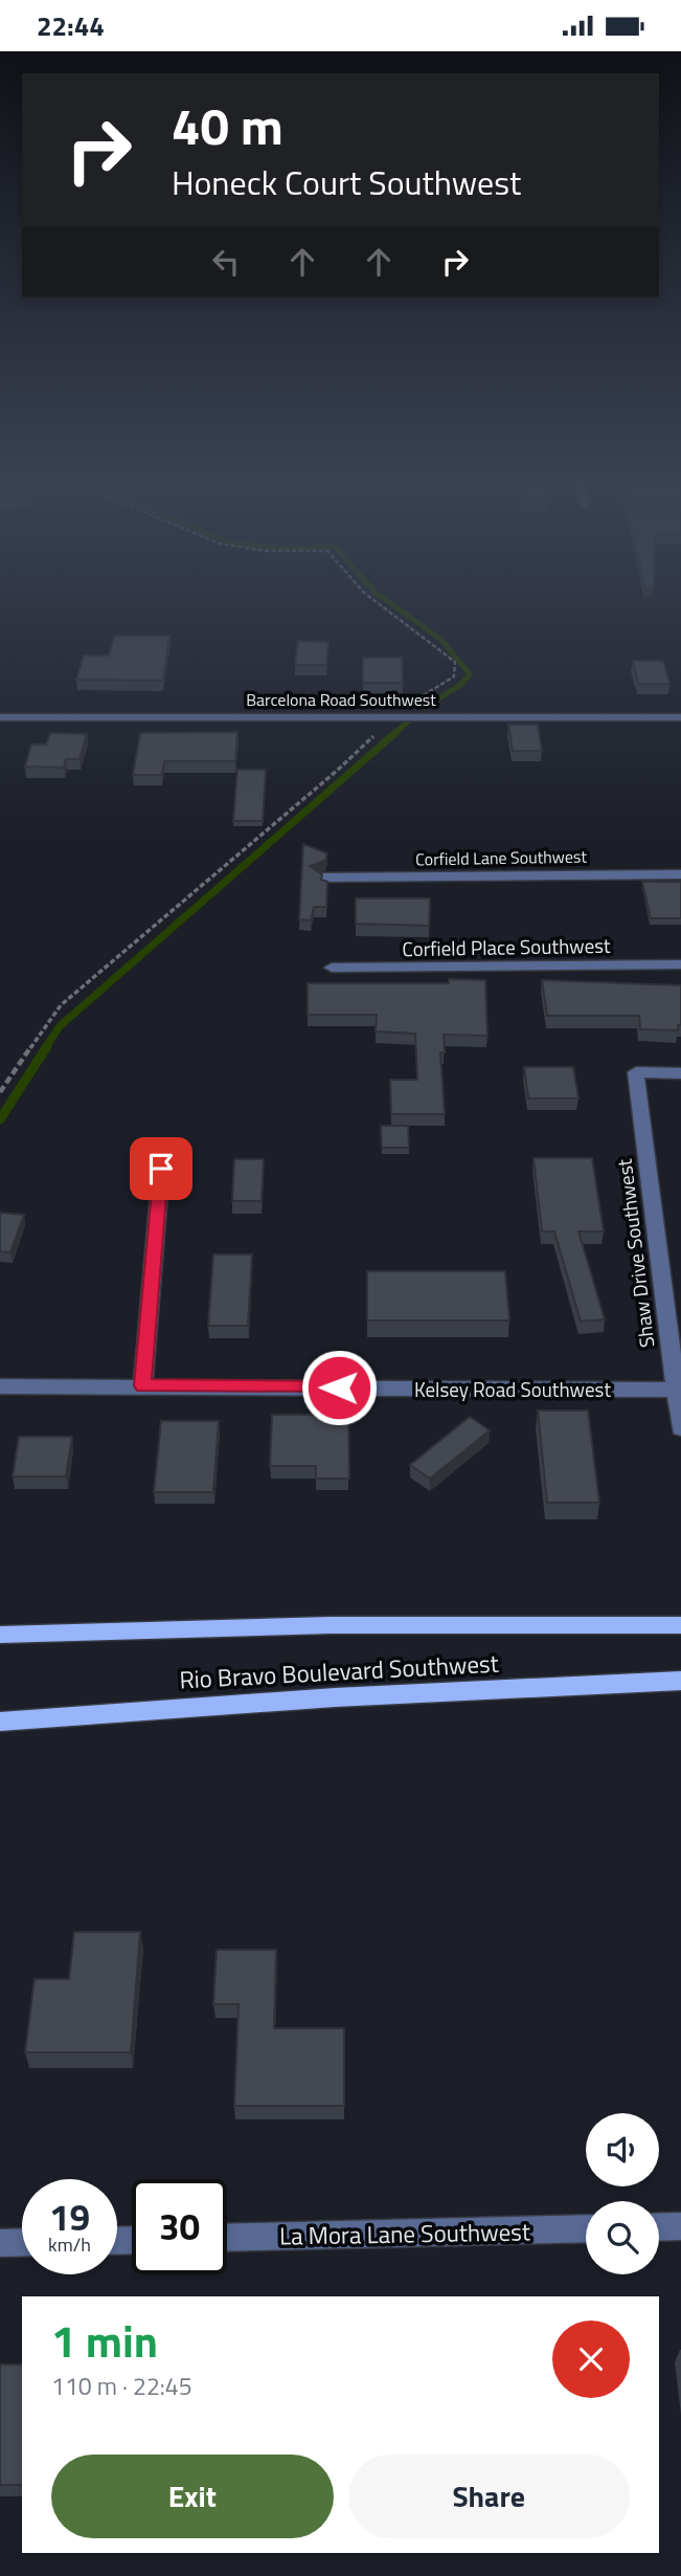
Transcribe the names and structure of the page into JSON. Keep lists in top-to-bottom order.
{
  "streets": {
    "main road": ["Rio Bravo Boulevard Southwest"],
    "street": [
      "Barcelona Road Southwest",
      "Corfield Lane Southwest",
      "Corfield Place Southwest",
      "Shaw Drive Southwest",
      "Kelsey Road Southwest",
      "La Mora Lane Southwest"
    ]
  },
  "crossings": [
    ["Shaw Drive Southwest", "Kelsey Road Southwest"]
  ],
  "page": {
    "status": "22:44",
    "turn": ["40 m", "Honeck Court Southwest"],
    "speed": "19 km/h",
    "limit": "30",
    "heading": ["1 min", "110 m · 22:45"],
    "buttons": ["Exit", "Share"]
  }
}
